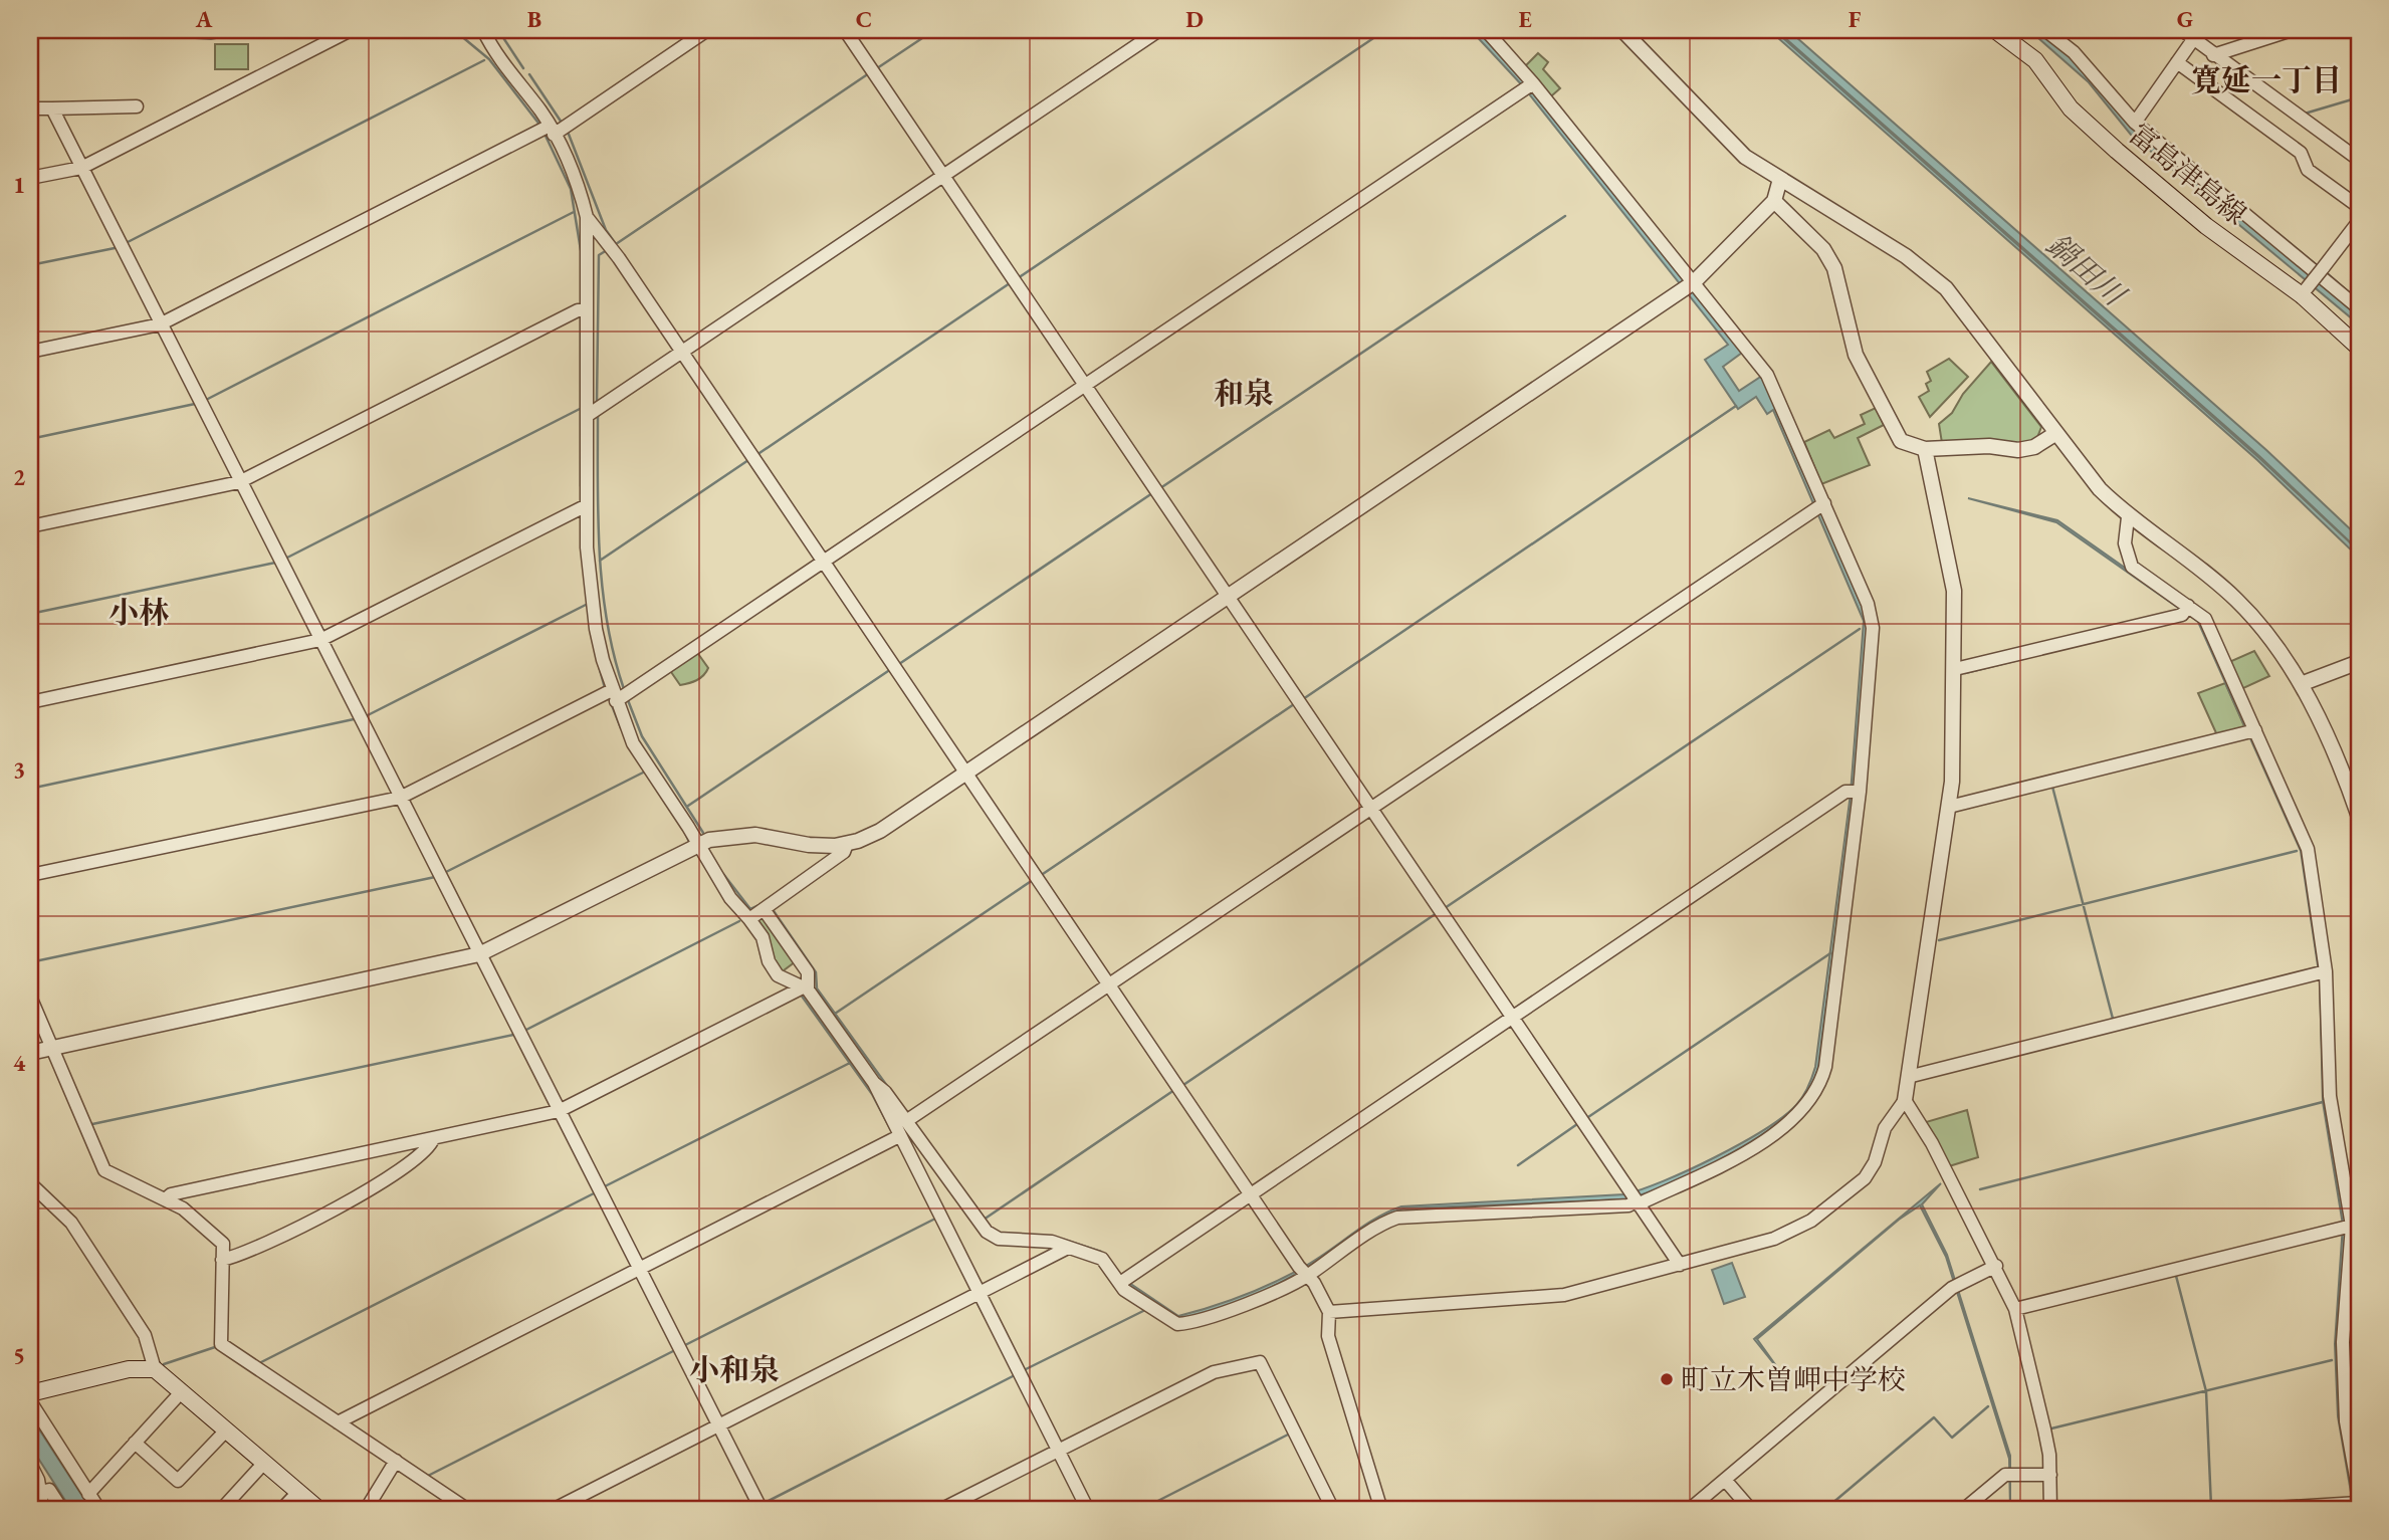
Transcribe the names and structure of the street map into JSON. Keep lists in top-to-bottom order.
{
  "streets": {
    "main road": ["富島津島線"]
  },
  "districts": [
    "寛延一丁目",
    "和泉",
    "小林",
    "小和泉"
  ],
  "water": ["鍋田川"],
  "places": ["町立木曽岬中学校"],
  "grid": {
    "columns": [
      "A",
      "B",
      "C",
      "D",
      "E",
      "F",
      "G"
    ],
    "rows": [
      "1",
      "2",
      "3",
      "4",
      "5"
    ]
  }
}
